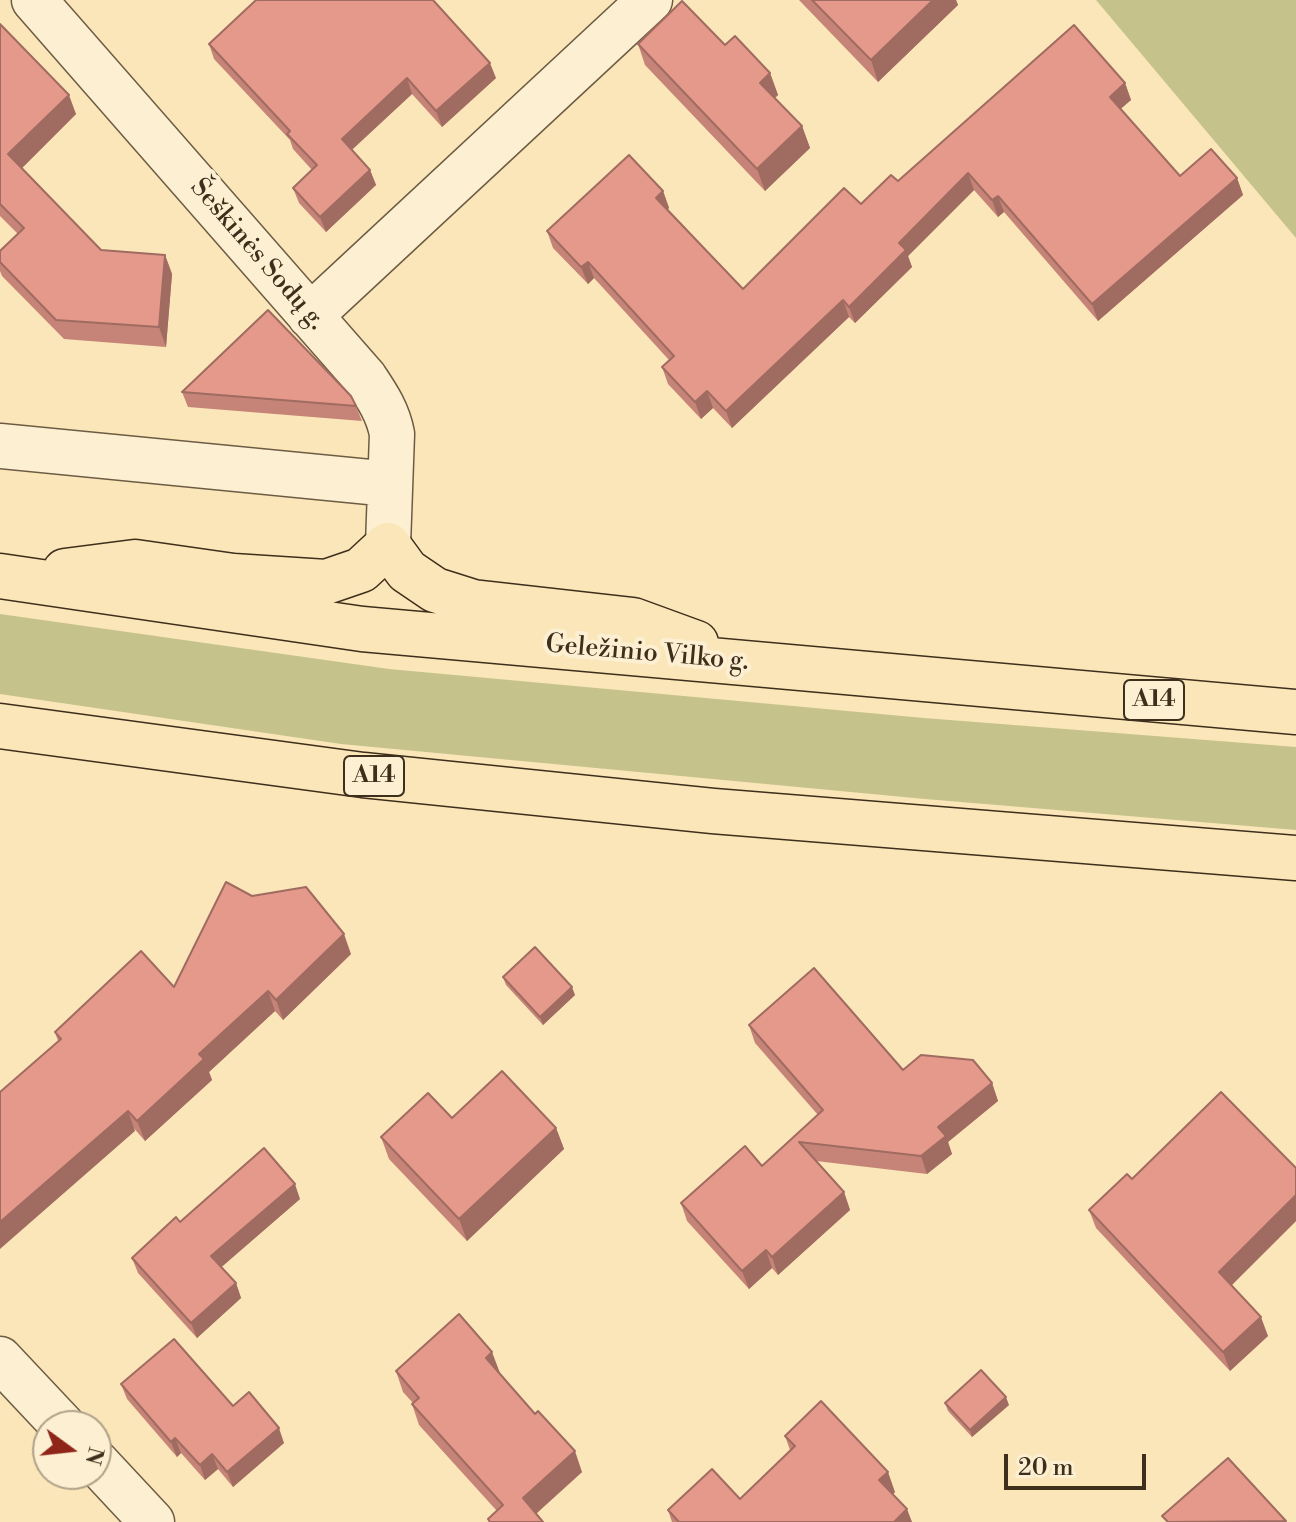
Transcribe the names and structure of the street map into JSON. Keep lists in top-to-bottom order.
{
  "streets": {
    "highway": ["Geležinio Vilko g.", "A14"],
    "street": ["Šeškinės Sodų g."]
  },
  "scale_bar": "20 m",
  "north": "right"
}
